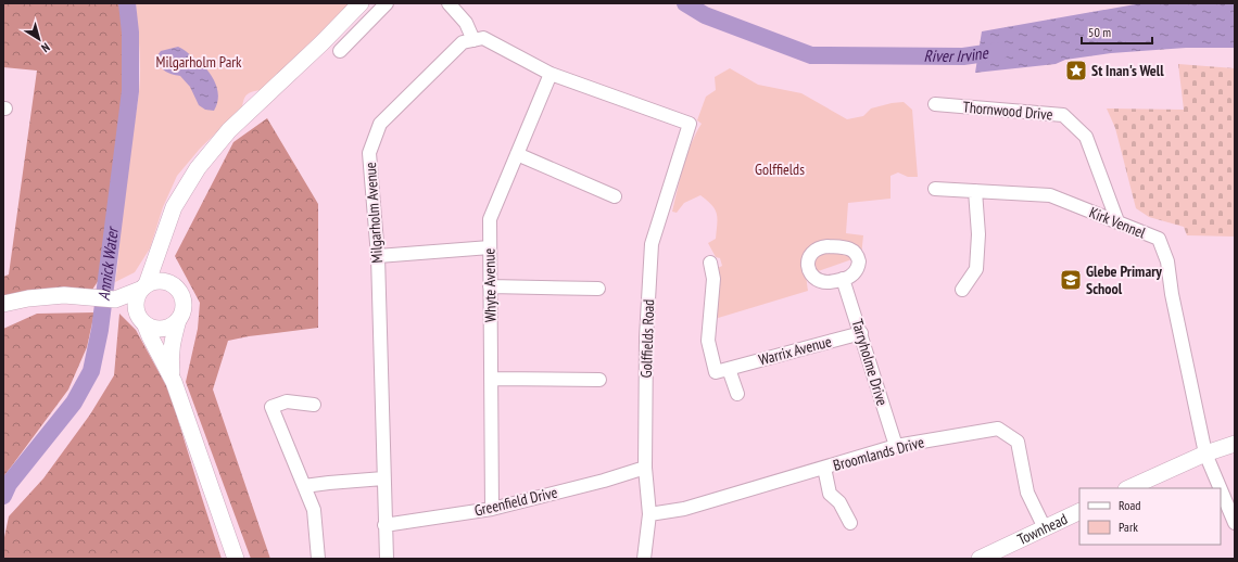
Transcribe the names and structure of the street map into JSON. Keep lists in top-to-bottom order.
{
  "streets": {
    "main road": ["Townhead"],
    "street": [
      "Thornwood Drive",
      "Milgarholm Avenue",
      "Kirk Vennel",
      "Whyte Avenue",
      "Golffields Road",
      "Warrix Avenue",
      "Tarryholme Drive",
      "Broomlands Drive",
      "Greenfield Drive"
    ]
  },
  "crossings": [
    ["Thornwood Drive", "Kirk Vennel"],
    ["Milgarholm Avenue", "Greenfield Drive"],
    ["Whyte Avenue", "Golffields Road"],
    ["Whyte Avenue", "Greenfield Drive"],
    ["Golffields Road", "Broomlands Drive"],
    ["Golffields Road", "Greenfield Drive"],
    ["Warrix Avenue", "Tarryholme Drive"],
    ["Tarryholme Drive", "Broomlands Drive"],
    ["Broomlands Drive", "Townhead"]
  ],
  "water": ["River Irvine", "Annick Water"],
  "parks": ["Milgarholm Park", "Golffields"],
  "places": {
    "place": ["St Inan's Well"],
    "school or university": ["Glebe Primary School"]
  },
  "legend": ["Road", "Park"],
  "scale_bar": "50 m",
  "north": "bottom right"
}
